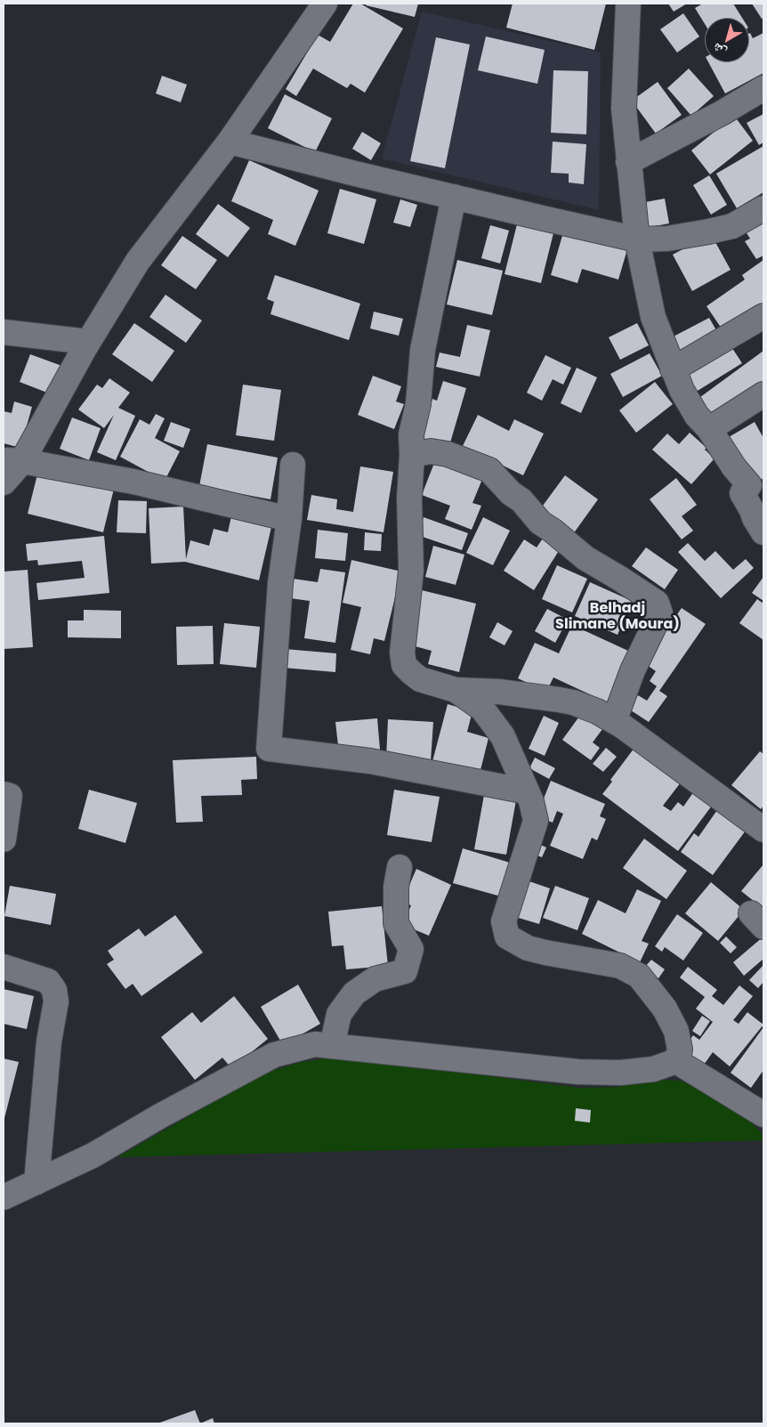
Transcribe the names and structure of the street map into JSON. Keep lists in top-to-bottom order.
{
  "districts": ["Belhadj Slimane (Moura)"],
  "north": "bottom left"
}
